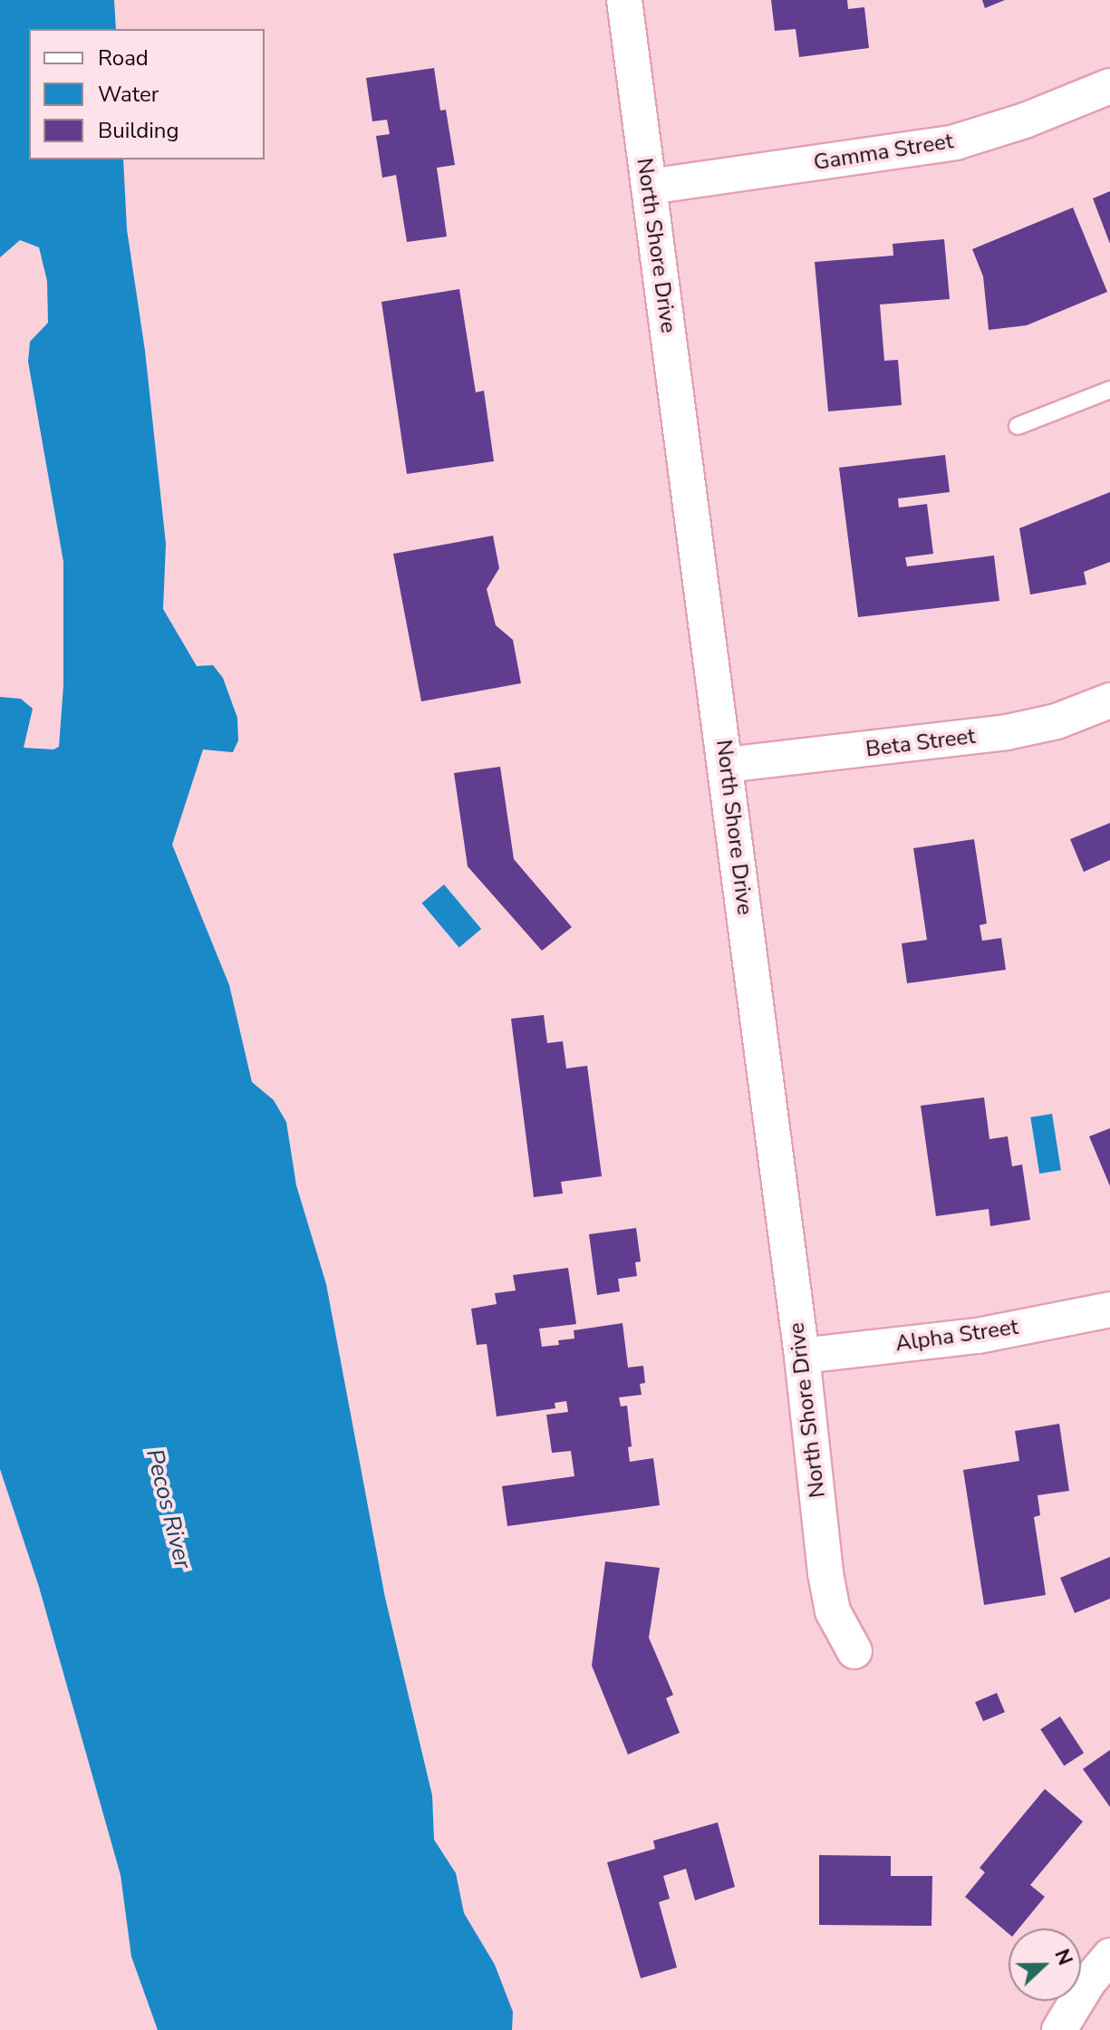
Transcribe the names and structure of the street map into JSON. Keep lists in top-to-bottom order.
{
  "streets": {
    "street": [
      "Gamma Street",
      "North Shore Drive",
      "Beta Street",
      "Alpha Street"
    ]
  },
  "crossings": [
    ["Gamma Street", "North Shore Drive"],
    ["North Shore Drive", "Beta Street"],
    ["North Shore Drive", "Alpha Street"]
  ],
  "water": ["Pecos River"],
  "legend": ["Road", "Water", "Building"],
  "north": "right"
}
